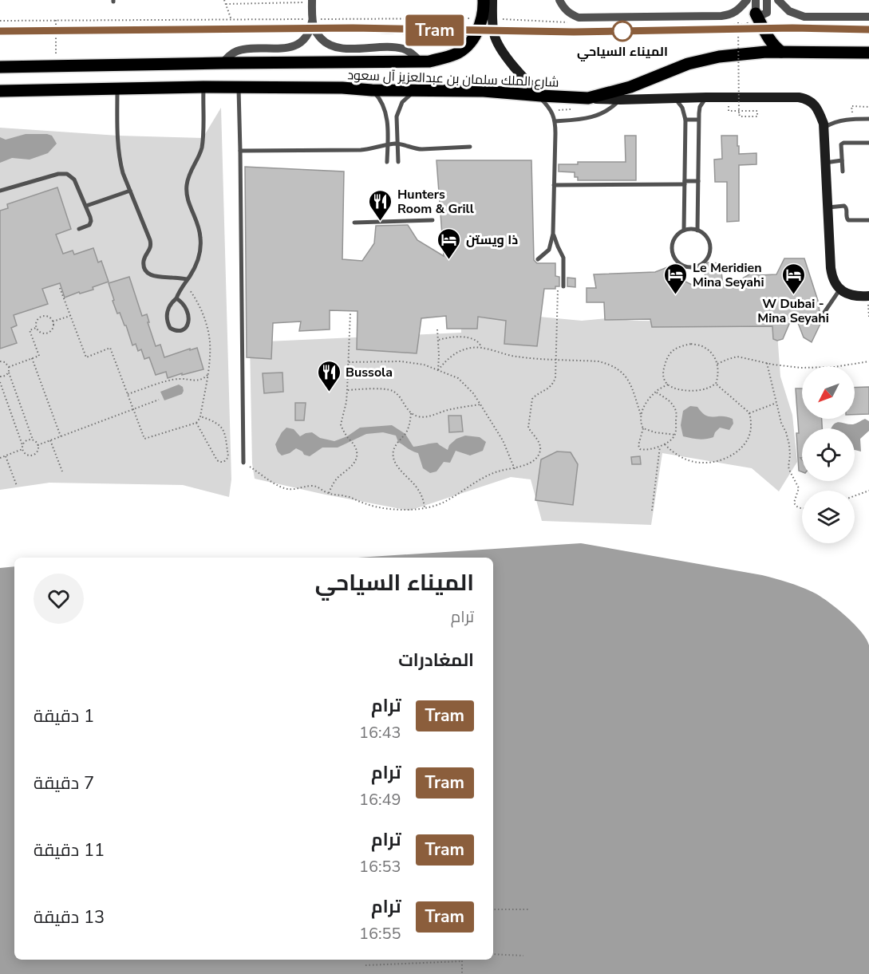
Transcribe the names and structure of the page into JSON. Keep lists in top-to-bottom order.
{
  "streets": {
    "main road": ["شارع الملك سلمان بن عبدالعزيز آل سعود"]
  },
  "places": {
    "other": ["الميناء السياحي"],
    "restaurant": ["Hunters Room & Grill", "Bussola"],
    "hotel": ["ذا ويستن", "Le Meridien Mina Seyahi", "W Dubai - Mina Seyahi"]
  },
  "lines": ["tram line Tram"],
  "north": "bottom left",
  "page": {
    "on_map": "Tram",
    "heading": [
      ["الميناء السياحي", "ترام"],
      "المغادرات"
    ],
    "list": [
      {
        "mark": "Tram",
        "name": "ترام",
        "note": "16:43",
        "value": "1 دقيقة"
      },
      {
        "mark": "Tram",
        "name": "ترام",
        "note": "16:49",
        "value": "7 دقيقة"
      },
      {
        "mark": "Tram",
        "name": "ترام",
        "note": "16:53",
        "value": "11 دقيقة"
      },
      {
        "mark": "Tram",
        "name": "ترام",
        "note": "16:55",
        "value": "13 دقيقة"
      }
    ]
  }
}
